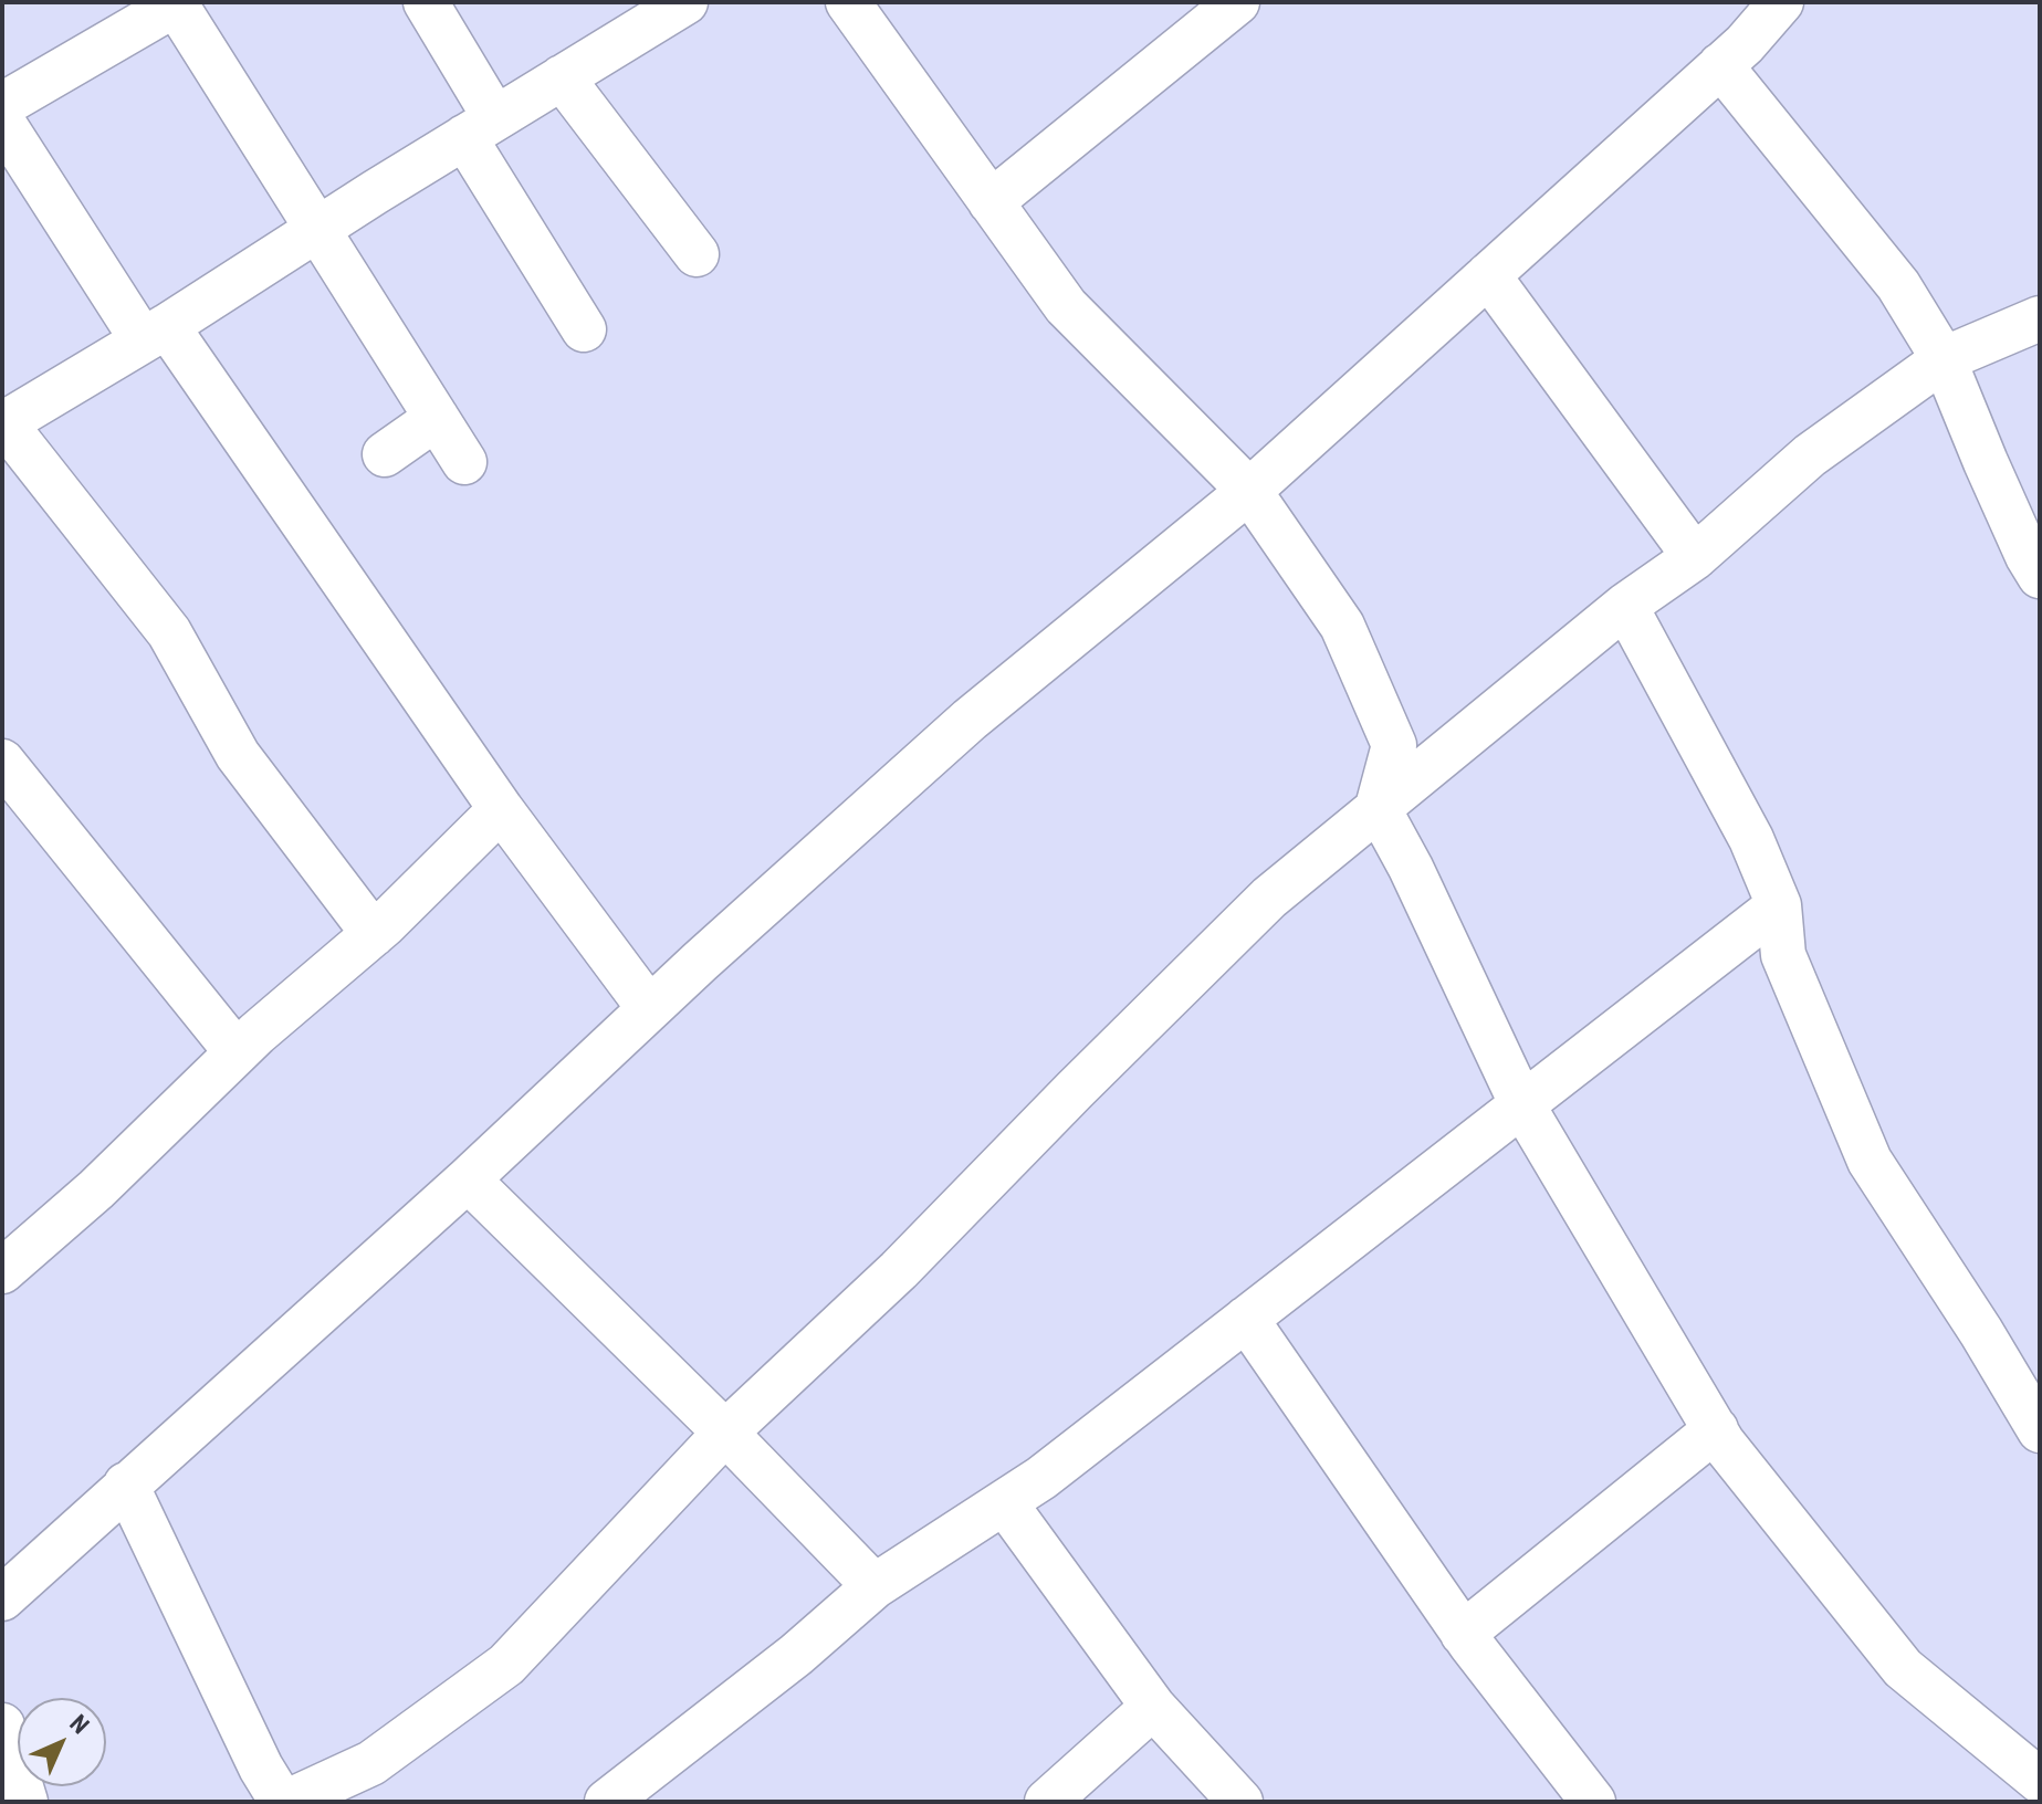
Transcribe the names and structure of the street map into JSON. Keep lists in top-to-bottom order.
{
  "north": "top right"
}
